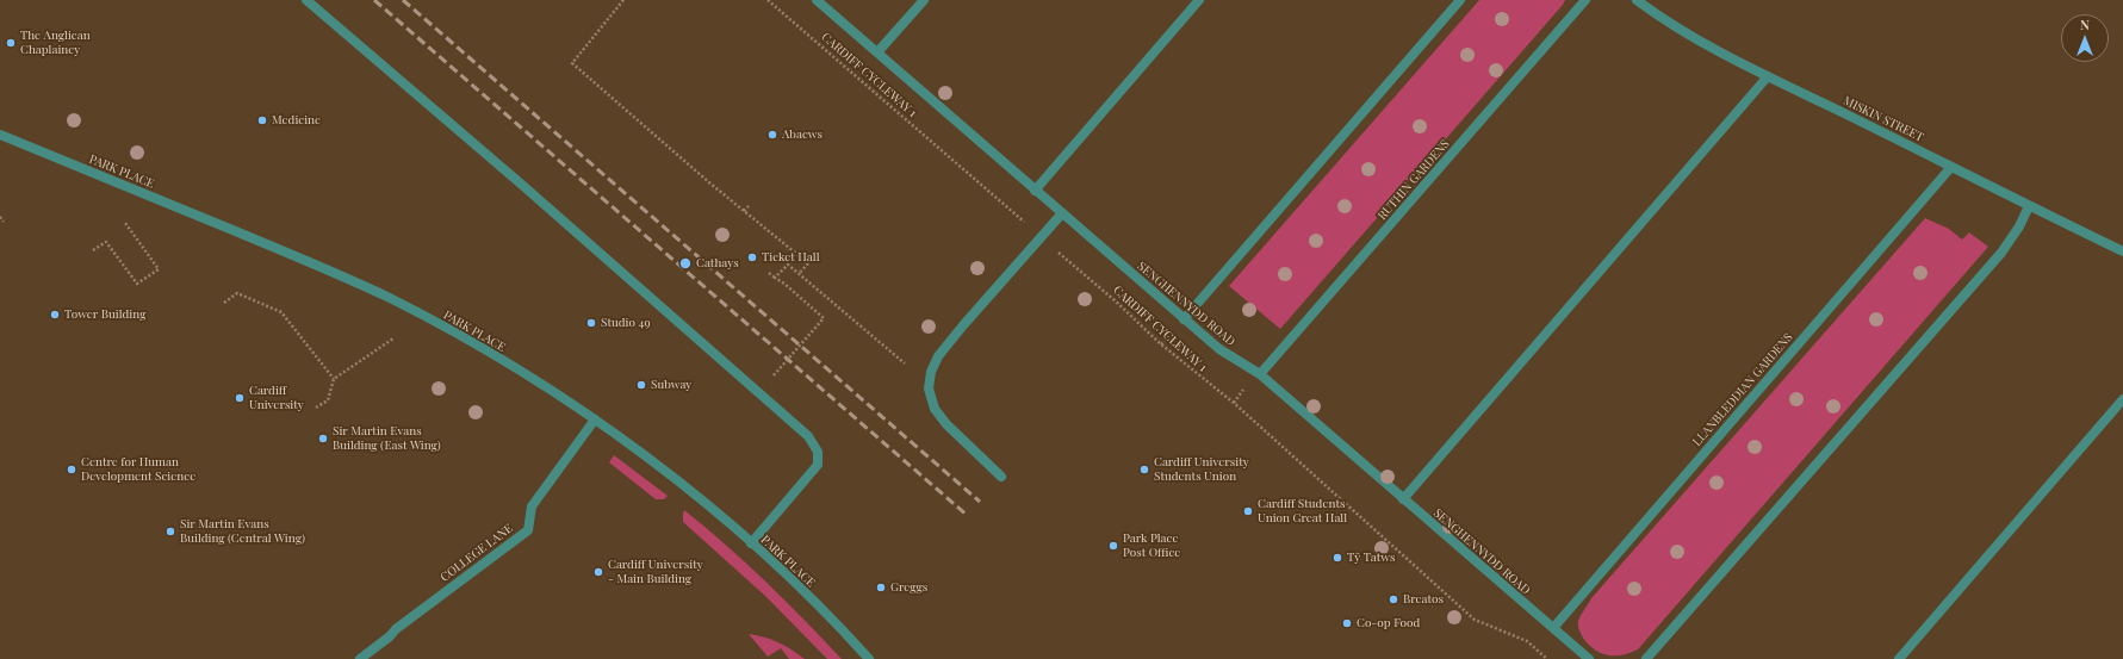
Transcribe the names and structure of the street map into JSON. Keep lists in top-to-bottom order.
{
  "streets": {
    "street": [
      "MISKIN STREET",
      "PARK PLACE",
      "RUTHIN GARDENS",
      "SENGHENNYDD ROAD",
      "LLANBLEDDIAN GARDENS",
      "COLLEGE LANE"
    ],
    "path": ["CARDIFF CYCLEWAY 1"]
  },
  "crossings": [
    ["MISKIN STREET", "LLANBLEDDIAN GARDENS"],
    ["PARK PLACE", "COLLEGE LANE"],
    ["RUTHIN GARDENS", "SENGHENNYDD ROAD"],
    ["SENGHENNYDD ROAD", "LLANBLEDDIAN GARDENS"]
  ],
  "places": [
    "The Anglican Chaplaincy",
    "Medicine",
    "Abacws",
    "Ticket Hall",
    "Cathays",
    "Tower Building",
    "Studio 49",
    "Subway",
    "Cardiff University",
    "Sir Martin Evans Building (East Wing)",
    "Centre for Human Development Science",
    "Cardiff University Students Union",
    "Cardiff Students Union Great Hall",
    "Sir Martin Evans Building (Central Wing)",
    "Park Place Post Office",
    "Tŷ Tatws",
    "Cardiff University - Main Building",
    "Greggs",
    "Breatos",
    "Co-op Food"
  ],
  "north": "top"
}
